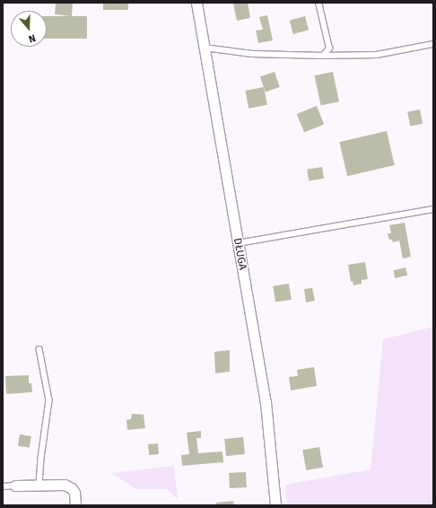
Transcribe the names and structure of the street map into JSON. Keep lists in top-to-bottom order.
{
  "streets": {
    "street": ["DŁUGA"]
  },
  "north": "bottom"
}
